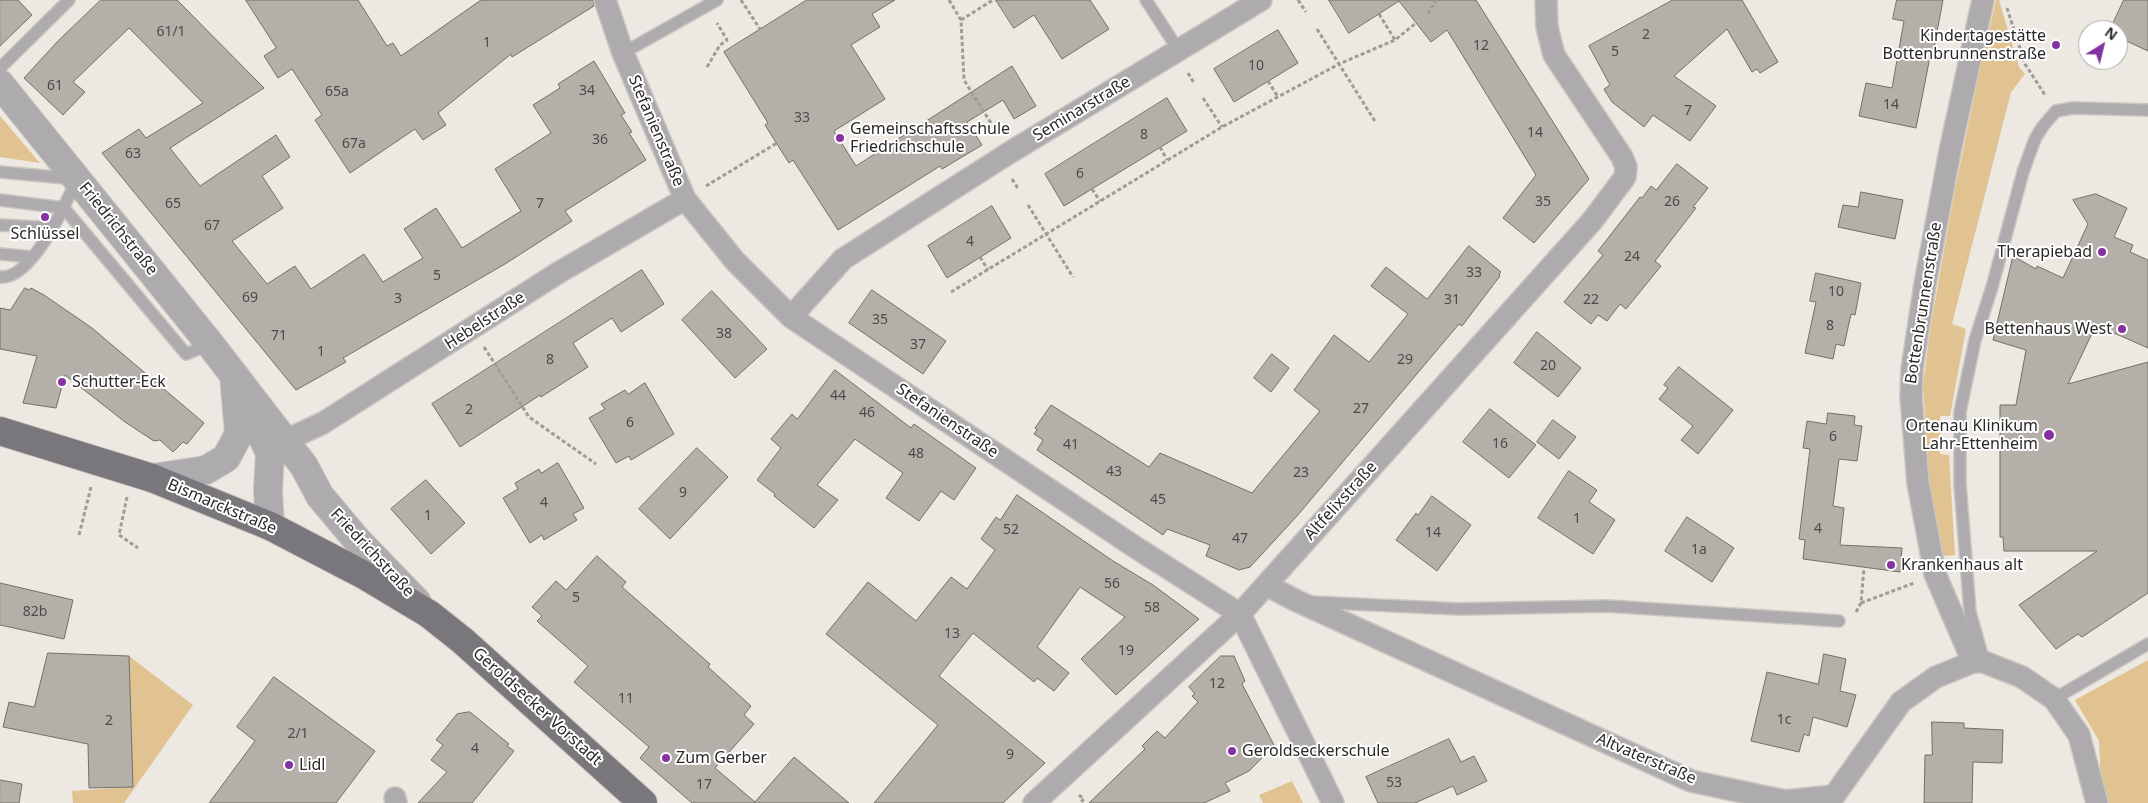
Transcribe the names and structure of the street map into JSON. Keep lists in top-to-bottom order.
{
  "streets": {
    "main road": ["Bismarckstraße", "Geroldsecker Vorstadt"],
    "street": [
      "Seminarstraße",
      "Stefanienstraße",
      "Friedrichstraße",
      "Bottenbrunnenstraße",
      "Hebelstraße",
      "Altfelixstraße",
      "Altvaterstraße"
    ]
  },
  "crossings": [
    ["Seminarstraße", "Stefanienstraße"],
    ["Stefanienstraße", "Hebelstraße"],
    ["Stefanienstraße", "Altfelixstraße"],
    ["Friedrichstraße", "Hebelstraße"],
    ["Friedrichstraße", "Bismarckstraße"],
    ["Friedrichstraße", "Geroldsecker Vorstadt"],
    ["Bottenbrunnenstraße", "Altvaterstraße"],
    ["Altfelixstraße", "Altvaterstraße"],
    ["Bismarckstraße", "Geroldsecker Vorstadt"]
  ],
  "places": [
    "Kindertagestätte Bottenbrunnenstraße",
    "Gemeinschaftsschule Friedrichschule",
    "Schlüssel",
    "Therapiebad",
    "Bettenhaus West",
    "Schutter-Eck",
    "Ortenau Klinikum Lahr-Ettenheim",
    "Krankenhaus alt",
    "Geroldseckerschule",
    "Zum Gerber",
    "Lidl"
  ],
  "house_numbers": [
    "61/1",
    "2",
    "1",
    "12",
    "5",
    "10",
    "61",
    "34",
    "65a",
    "14",
    "7",
    "33",
    "14",
    "8",
    "36",
    "67a",
    "63",
    "6",
    "35",
    "26",
    "65",
    "7",
    "67",
    "4",
    "24",
    "33",
    "5",
    "10",
    "69",
    "3",
    "31",
    "22",
    "35",
    "8",
    "38",
    "71",
    "37",
    "1",
    "8",
    "29",
    "20",
    "44",
    "27",
    "2",
    "46",
    "6",
    "6",
    "16",
    "41",
    "48",
    "43",
    "23",
    "9",
    "45",
    "4",
    "1",
    "1",
    "4",
    "52",
    "14",
    "47",
    "1a",
    "56",
    "5",
    "58",
    "82b",
    "13",
    "19",
    "12",
    "11",
    "1c",
    "2",
    "2/1",
    "4",
    "9",
    "53",
    "17"
  ],
  "north": "top right"
}
